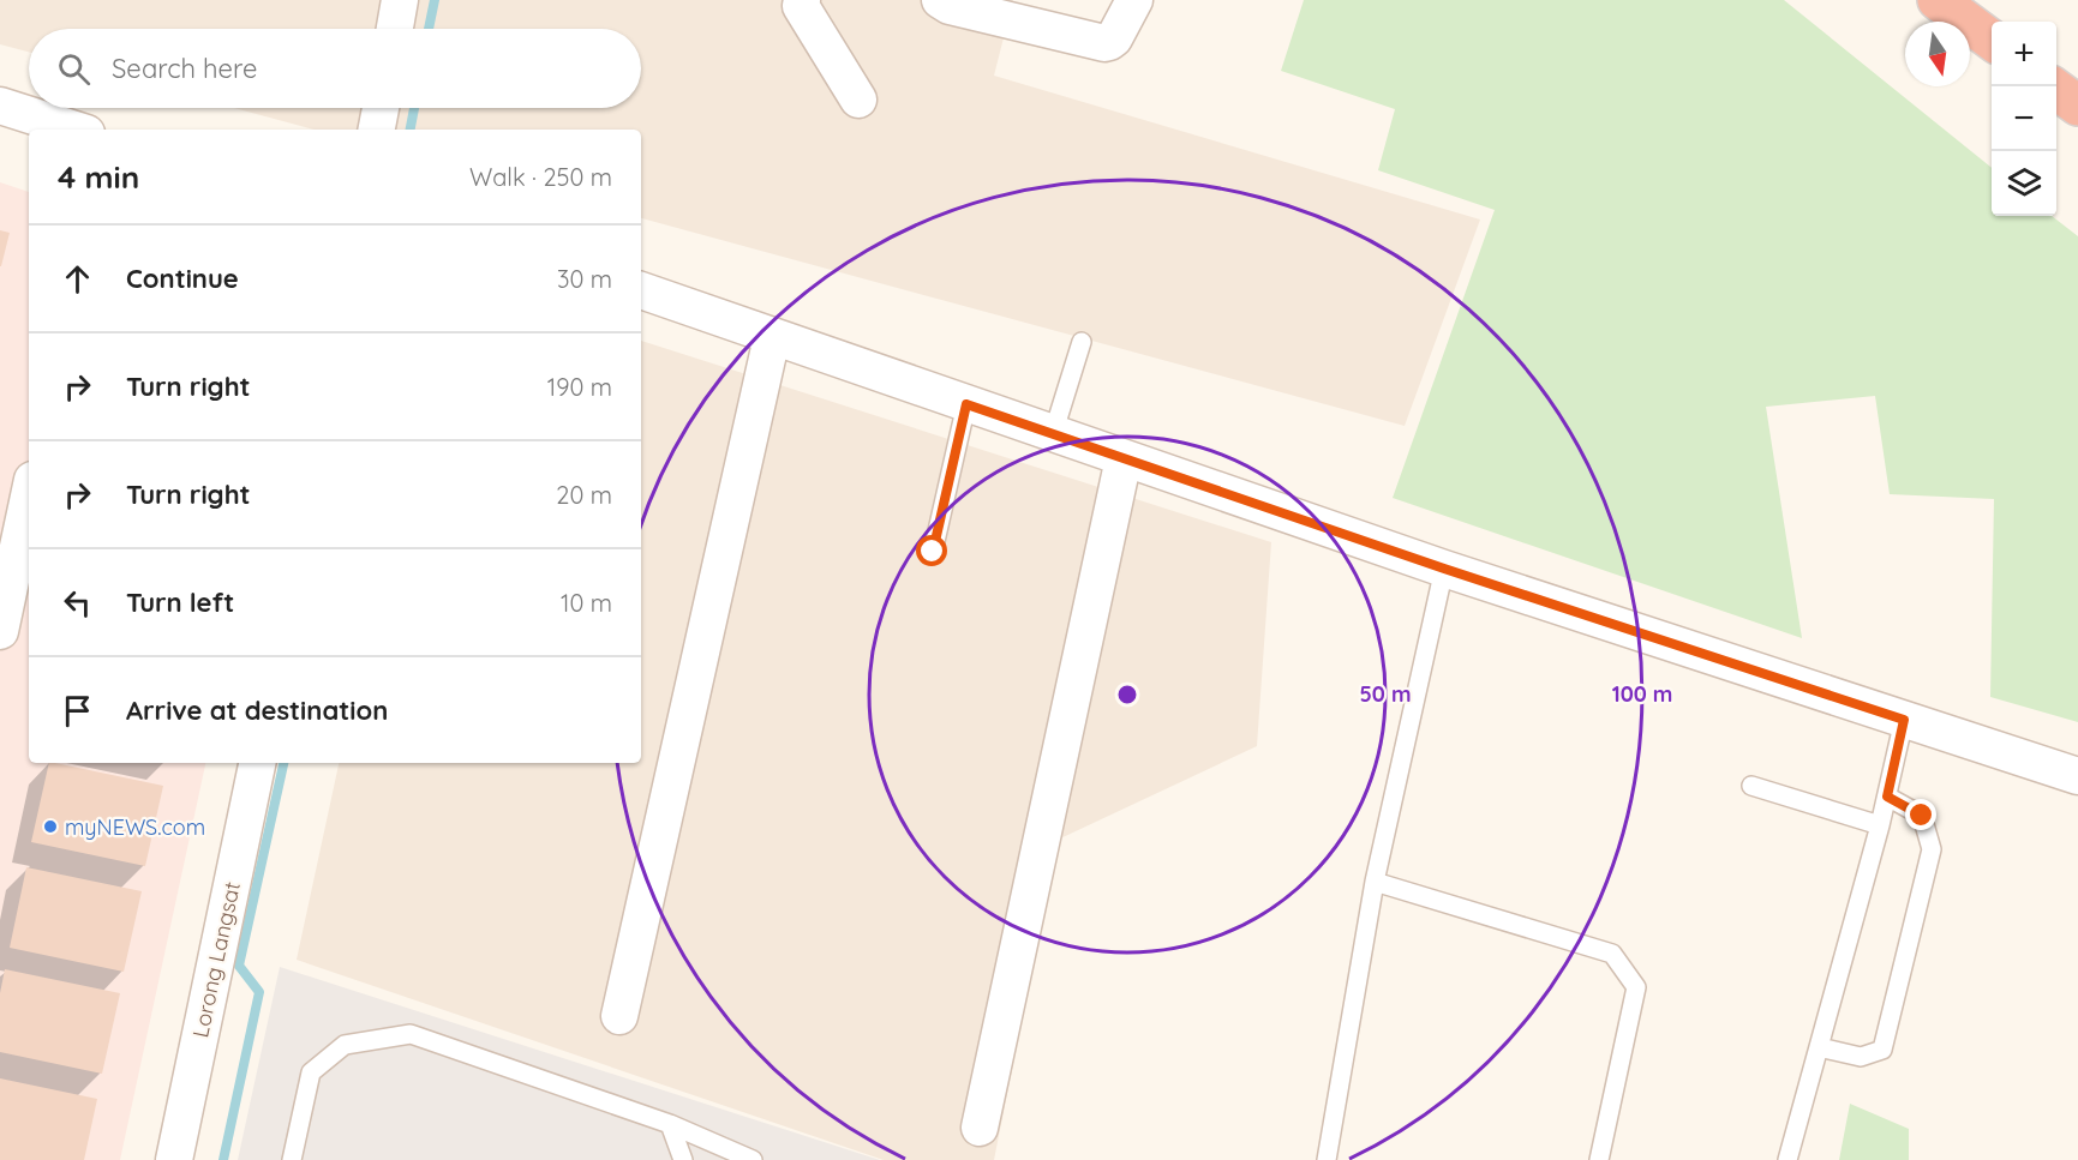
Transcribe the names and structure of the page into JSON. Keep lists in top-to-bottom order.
{
  "streets": {
    "street": ["Lorong Langsat"]
  },
  "places": ["myNEWS.com"],
  "north": "bottom",
  "page": {
    "map_buttons": ["+", "−"],
    "search": "Search here",
    "heading": ["4 min", "Walk · 250 m"],
    "list": [
      ["Continue", "30 m"],
      ["Turn right", "190 m"],
      ["Turn right", "20 m"],
      ["Turn left", "10 m"],
      "Arrive at destination"
    ]
  },
  "rings": ["50 m", "100 m"]
}
